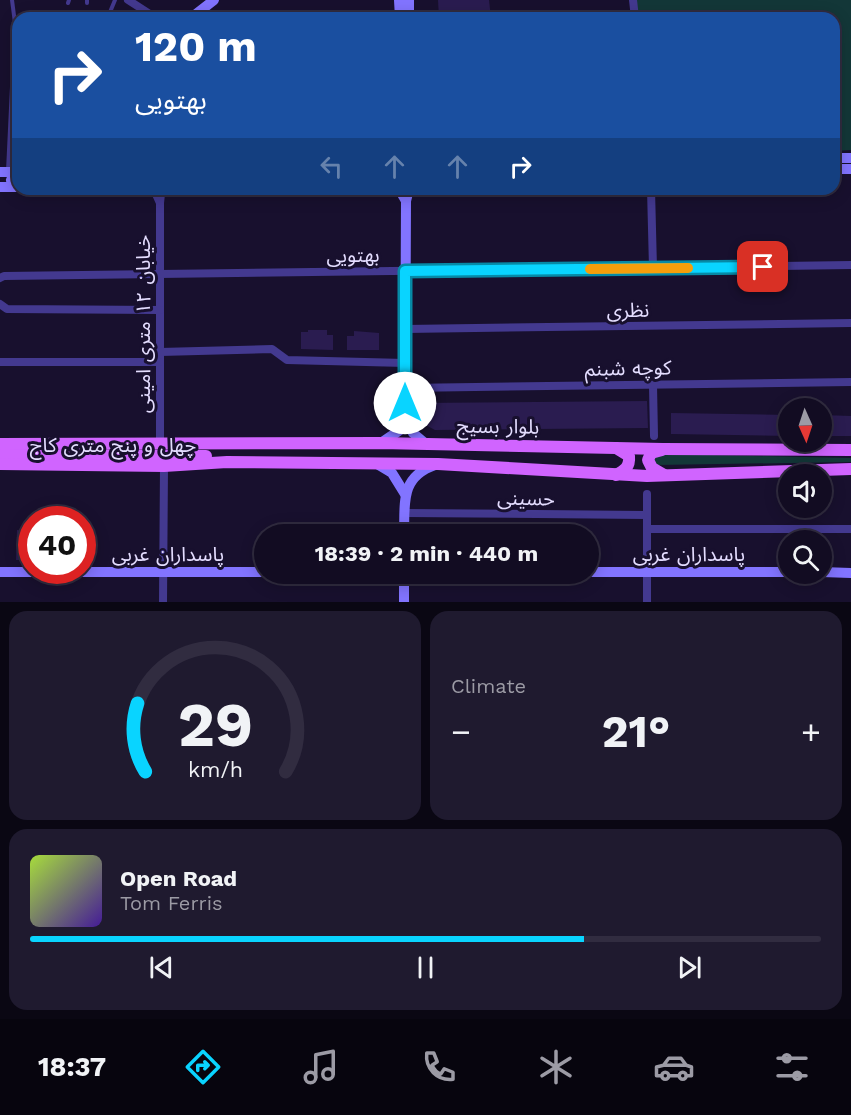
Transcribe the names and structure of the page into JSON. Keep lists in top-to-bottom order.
{
  "streets": {
    "main road": ["بلوار بسیج", "چهل و پنج متری کاج"],
    "street": [
      "بهتویی",
      "نظری",
      "خیابان ۱۲ متری امینی",
      "کوچه شبنم",
      "حسینی",
      "پاسداران غربی"
    ]
  },
  "crossings": [
    ["بهتویی", "خیابان ۱۲ متری امینی"],
    ["خیابان ۱۲ متری امینی", "بلوار بسیج"],
    ["بلوار بسیج", "چهل و پنج متری کاج"]
  ],
  "north": "bottom",
  "page": {
    "turn": ["120 m", "بهتویی"],
    "limit": "40",
    "trip": "18:39 · 2 min · 440 m",
    "tile": "Climate",
    "heat": ["−", "21°", "+"],
    "song": ["Open Road", "Tom Ferris"],
    "tabs": "18:37",
    "gauge": ["29", "km/h"]
  }
}
